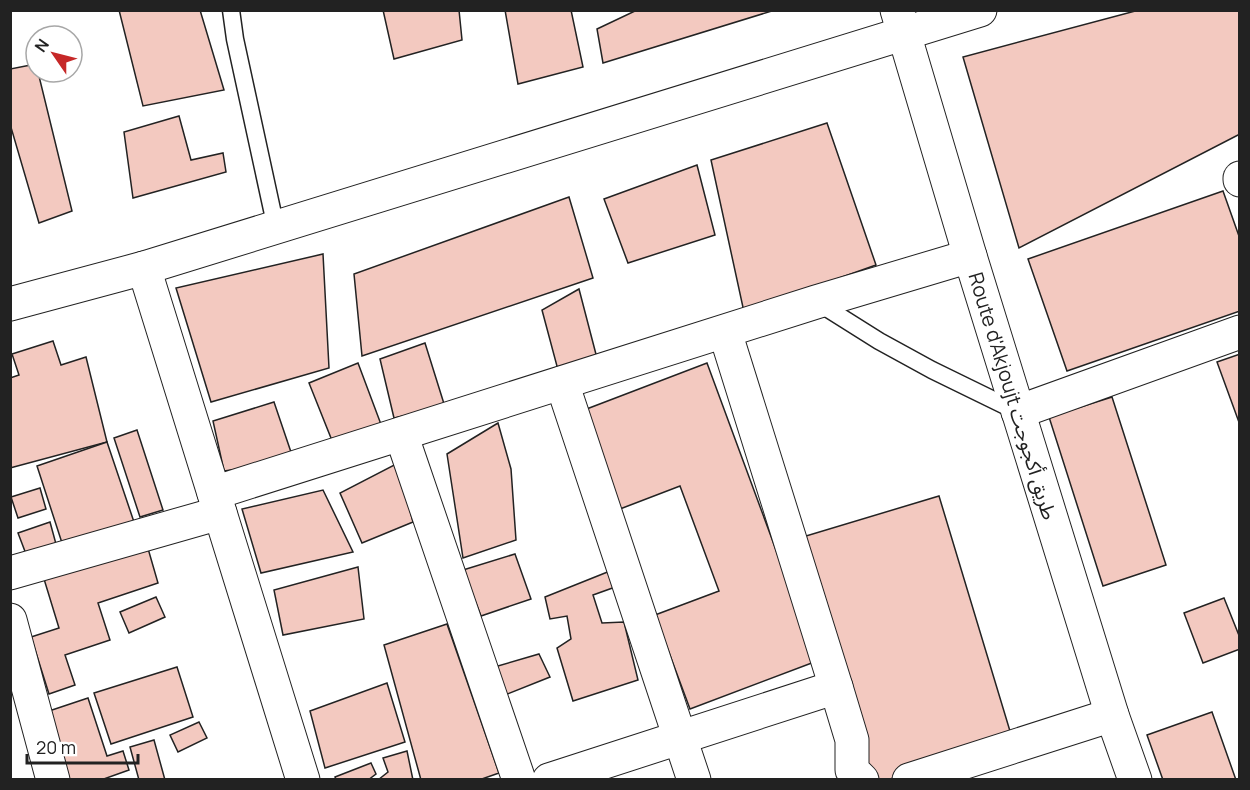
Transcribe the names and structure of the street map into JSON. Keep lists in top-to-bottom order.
{
  "streets": {
    "main road": ["Route d'Akjoujt طريق أكجوجت"]
  },
  "scale_bar": "20 m",
  "north": "top left"
}
